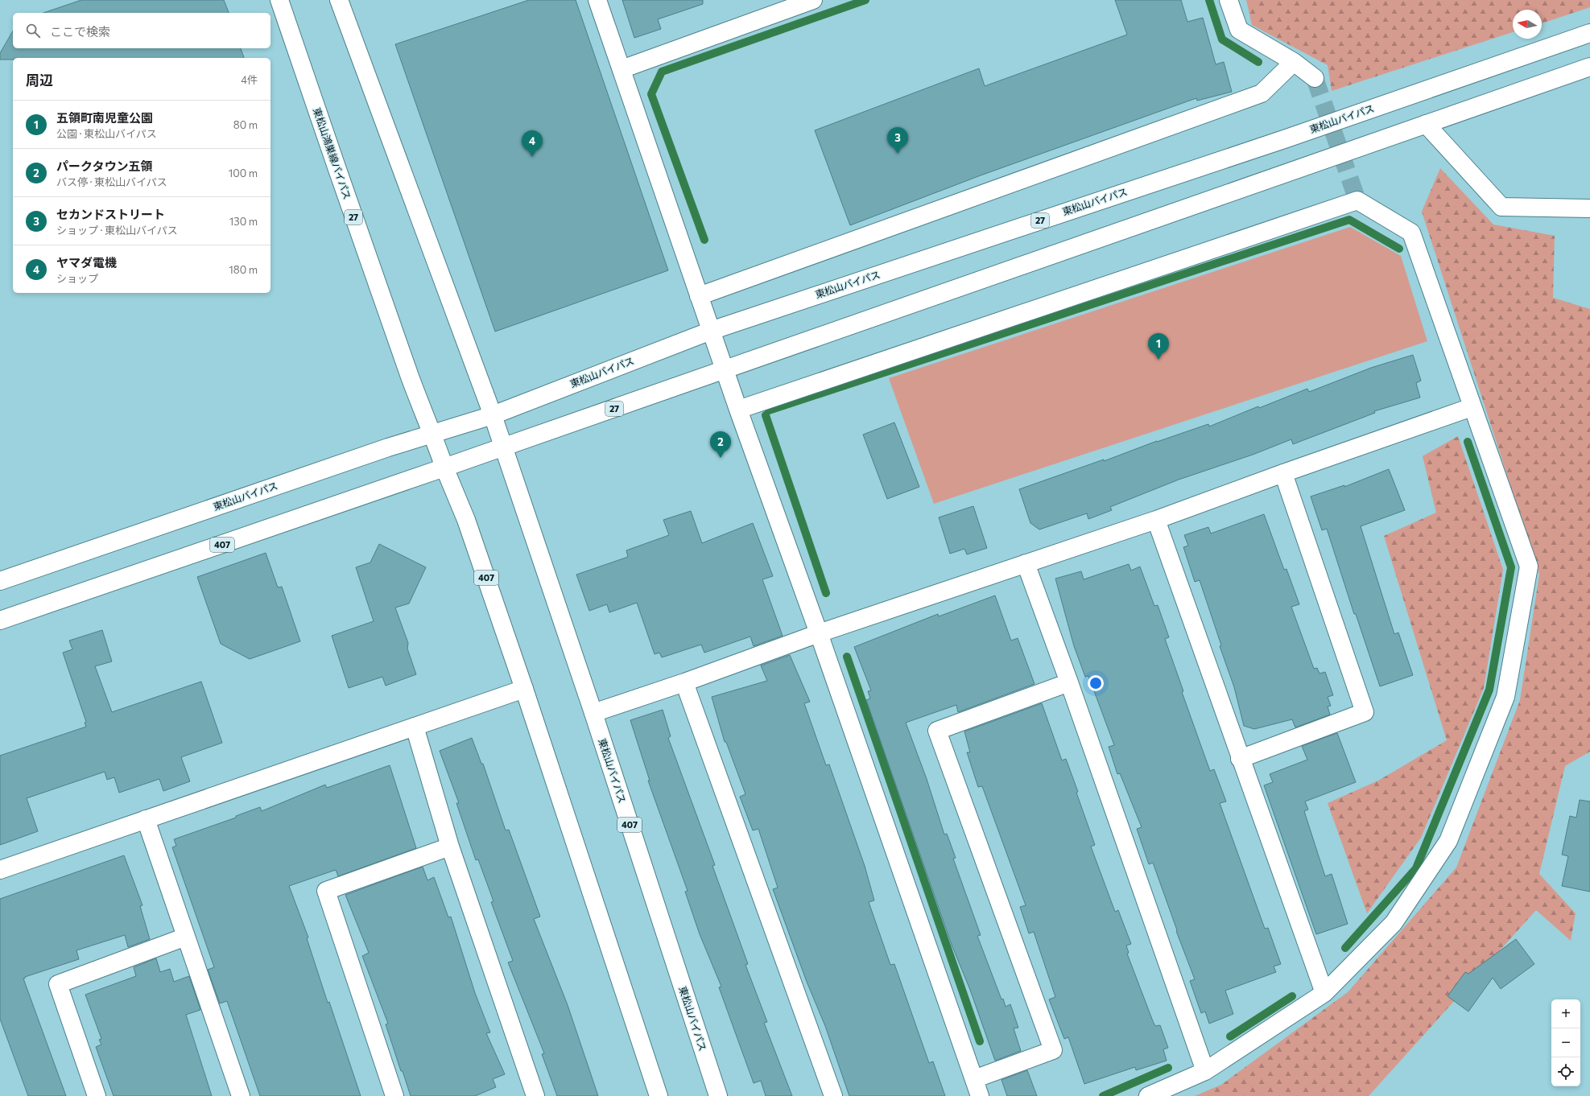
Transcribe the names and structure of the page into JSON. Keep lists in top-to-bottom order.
{
  "streets": {
    "main road": [
      "東松山バイパス",
      "東松山鴻巣線バイパス",
      "27",
      "407"
    ]
  },
  "crossings": [
    ["東松山バイパス", "東松山鴻巣線バイパス"],
    ["東松山バイパス", "27"],
    ["東松山鴻巣線バイパス", "27"],
    ["27", "407"]
  ],
  "north": "left",
  "page": {
    "search": "ここで検索",
    "heading": ["周辺", "4件"],
    "list": [
      {
        "mark": "1",
        "name": "五領町南児童公園",
        "note": "公園 · 東松山バイパス",
        "value": "80 m"
      },
      {
        "mark": "2",
        "name": "パークタウン五領",
        "note": "バス停 · 東松山バイパス",
        "value": "100 m"
      },
      {
        "mark": "3",
        "name": "セカンドストリート",
        "note": "ショップ · 東松山バイパス",
        "value": "130 m"
      },
      {
        "mark": "4",
        "name": "ヤマダ電機",
        "note": "ショップ",
        "value": "180 m"
      }
    ],
    "pins": [
      "3",
      "4",
      "1",
      "2"
    ],
    "map_buttons": ["+", "−"]
  }
}
